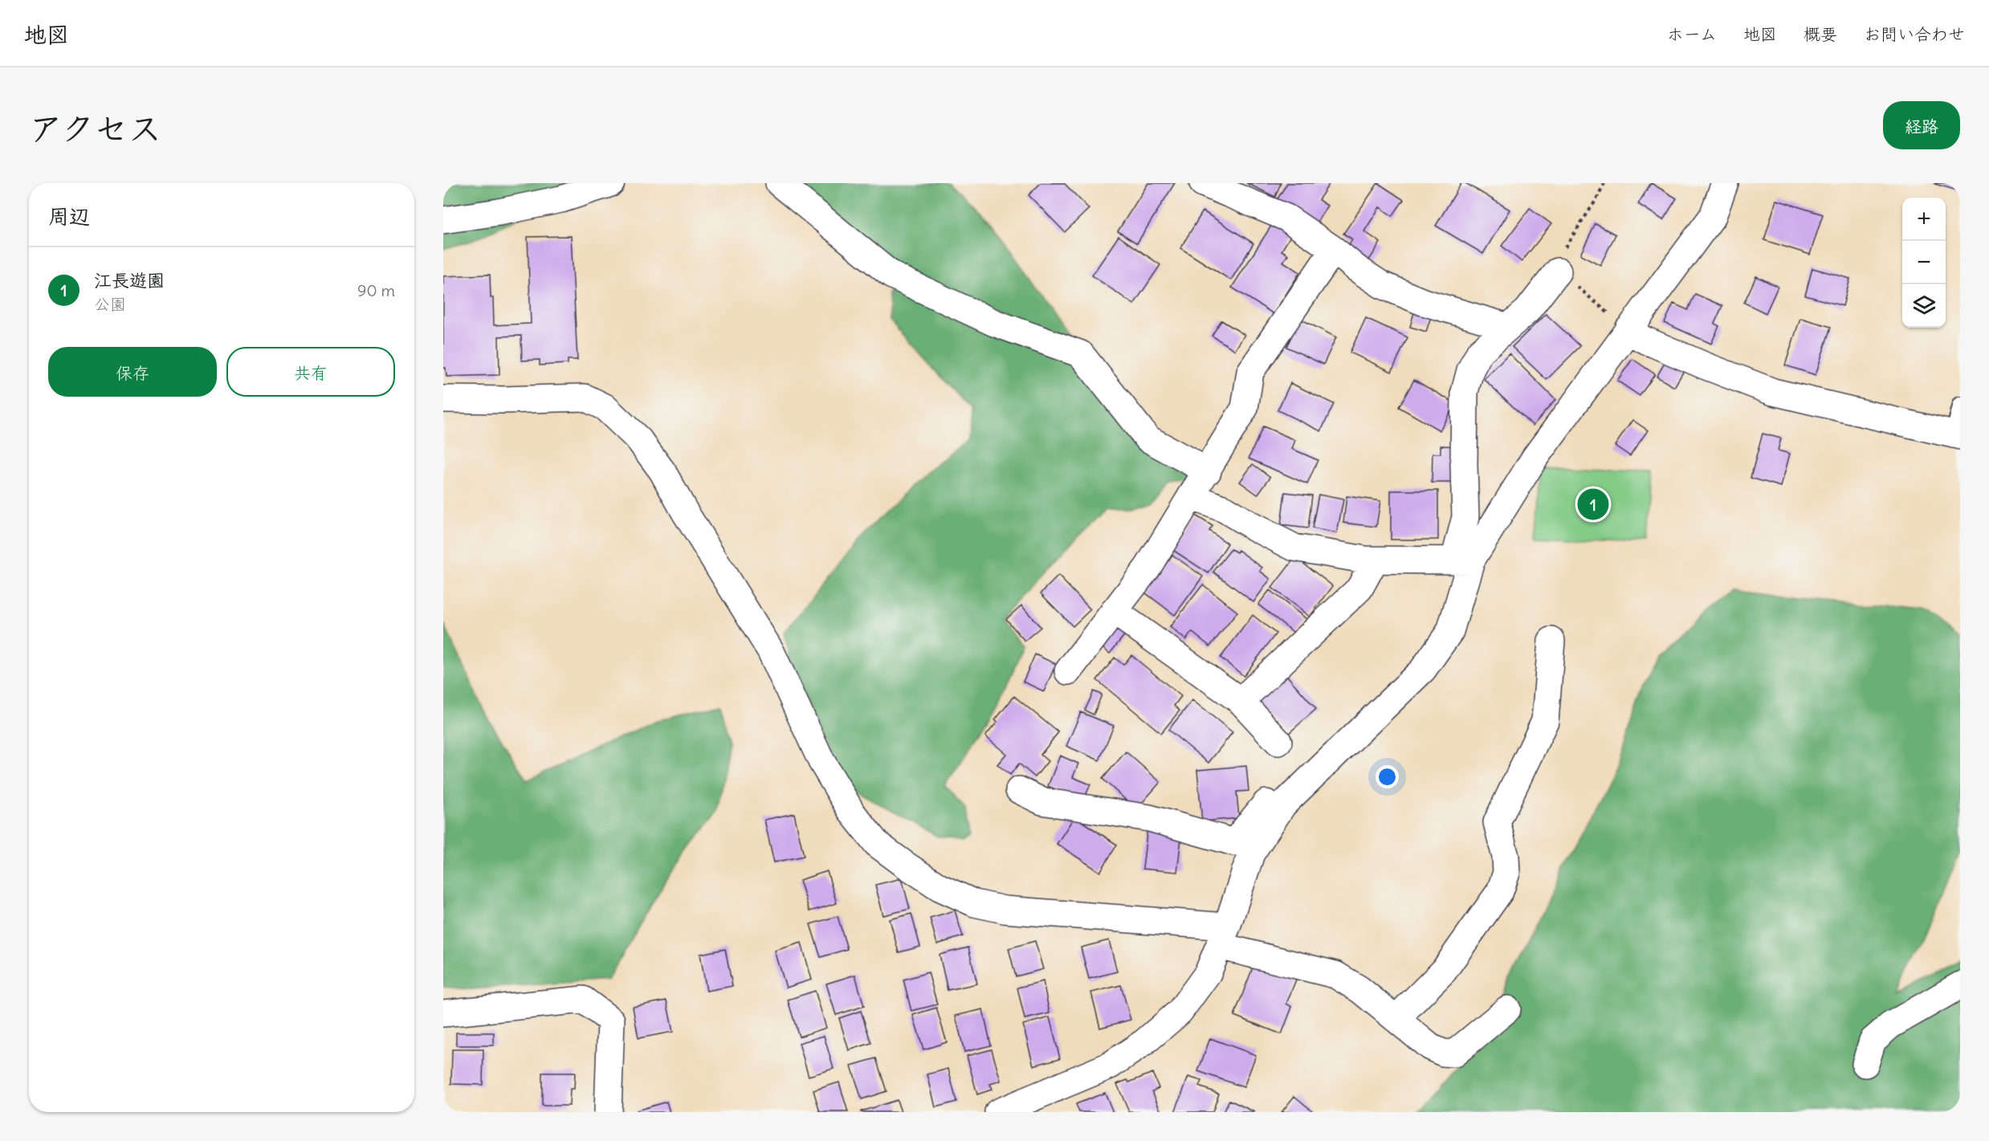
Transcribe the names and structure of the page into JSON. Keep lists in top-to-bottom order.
{
  "page": {
    "header": "地図",
    "nav": [
      "ホーム",
      "地図",
      "概要",
      "お問い合わせ"
    ],
    "title": "アクセス",
    "buttons": [
      "経路",
      ["保存", "共有"]
    ],
    "heading": "周辺",
    "map_buttons": ["+", "−"],
    "list": [
      {
        "mark": "1",
        "name": "江長遊園",
        "note": "公園",
        "value": "90 m"
      }
    ],
    "pins": "1"
  }
}
